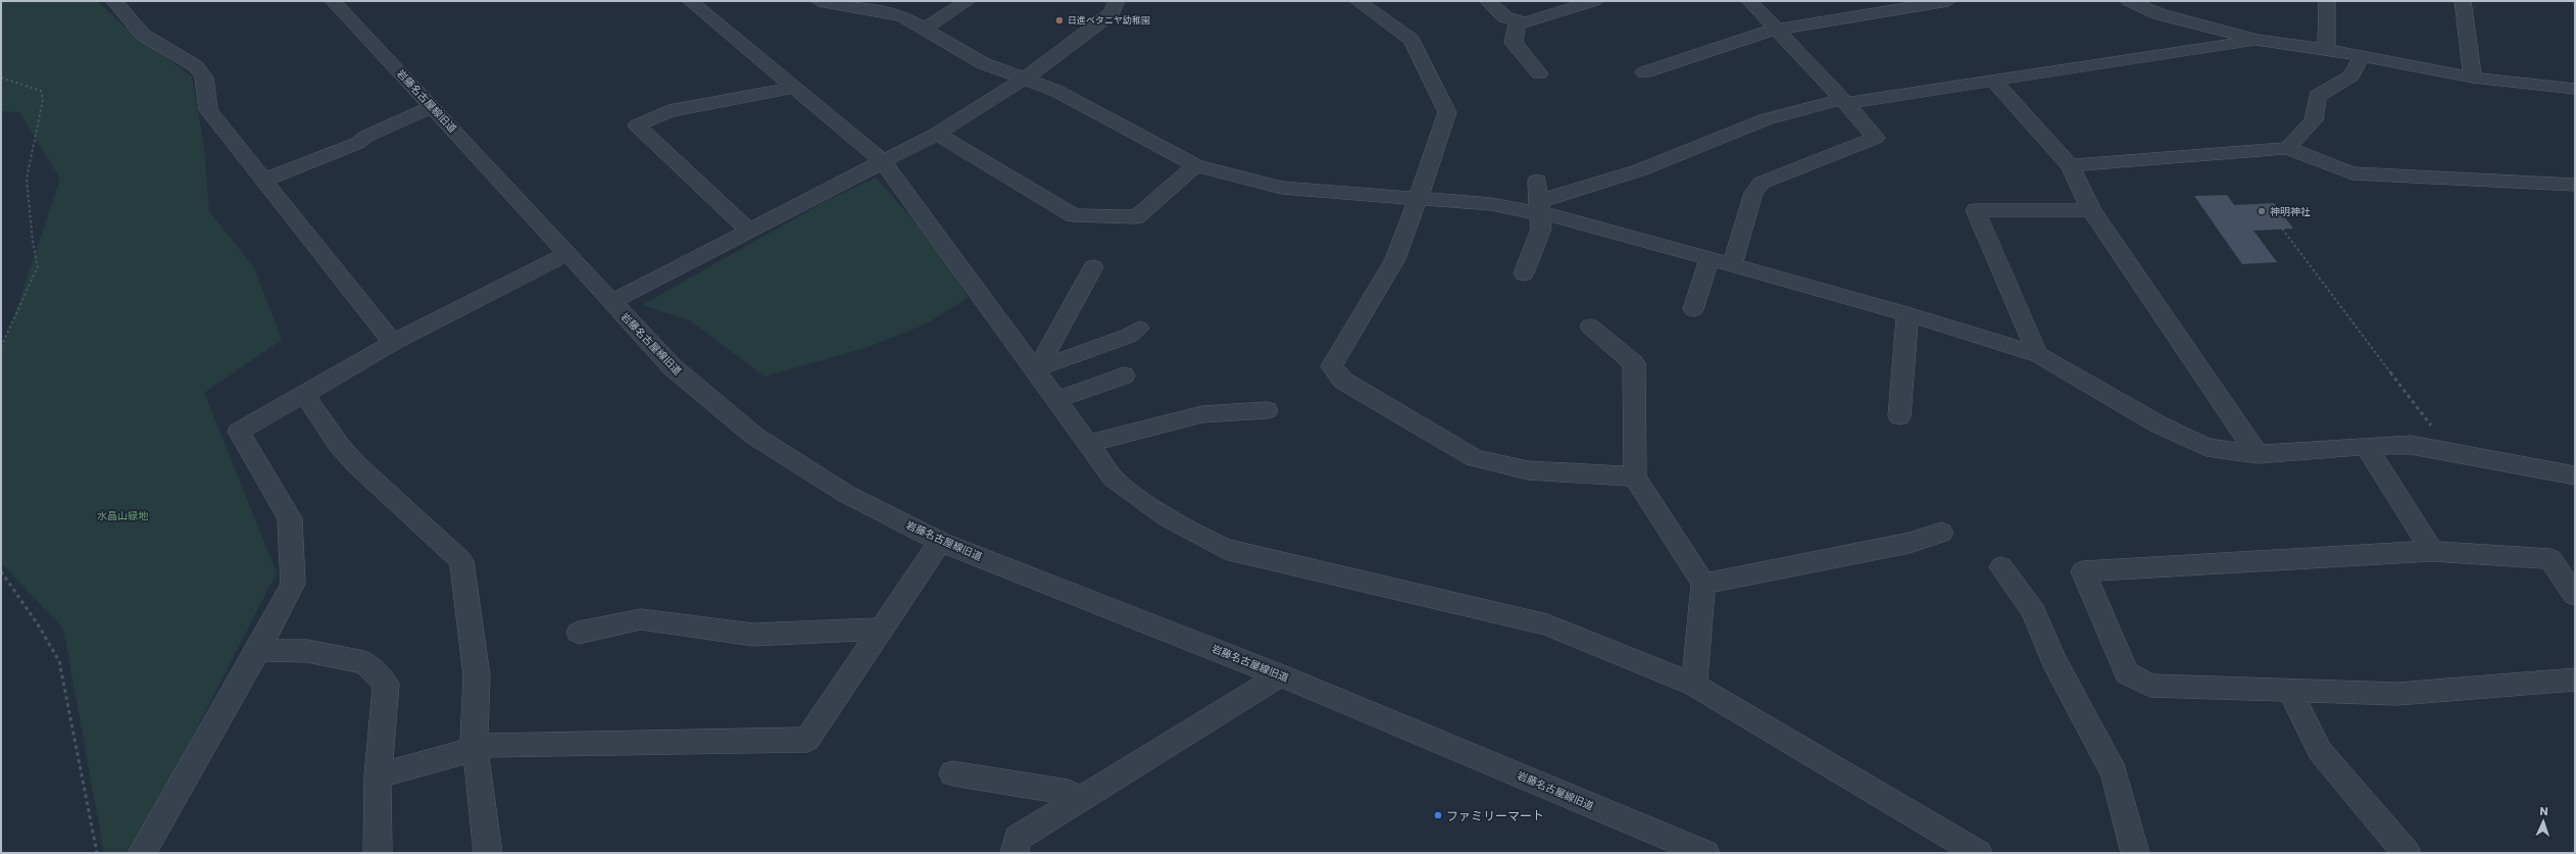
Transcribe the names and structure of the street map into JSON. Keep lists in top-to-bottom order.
{
  "streets": {
    "street": ["岩藤名古屋線旧道"]
  },
  "parks": ["水晶山緑地"],
  "places": ["日進ベタニヤ幼稚園", "神明神社", "ファミリーマート"],
  "north": "top"
}
